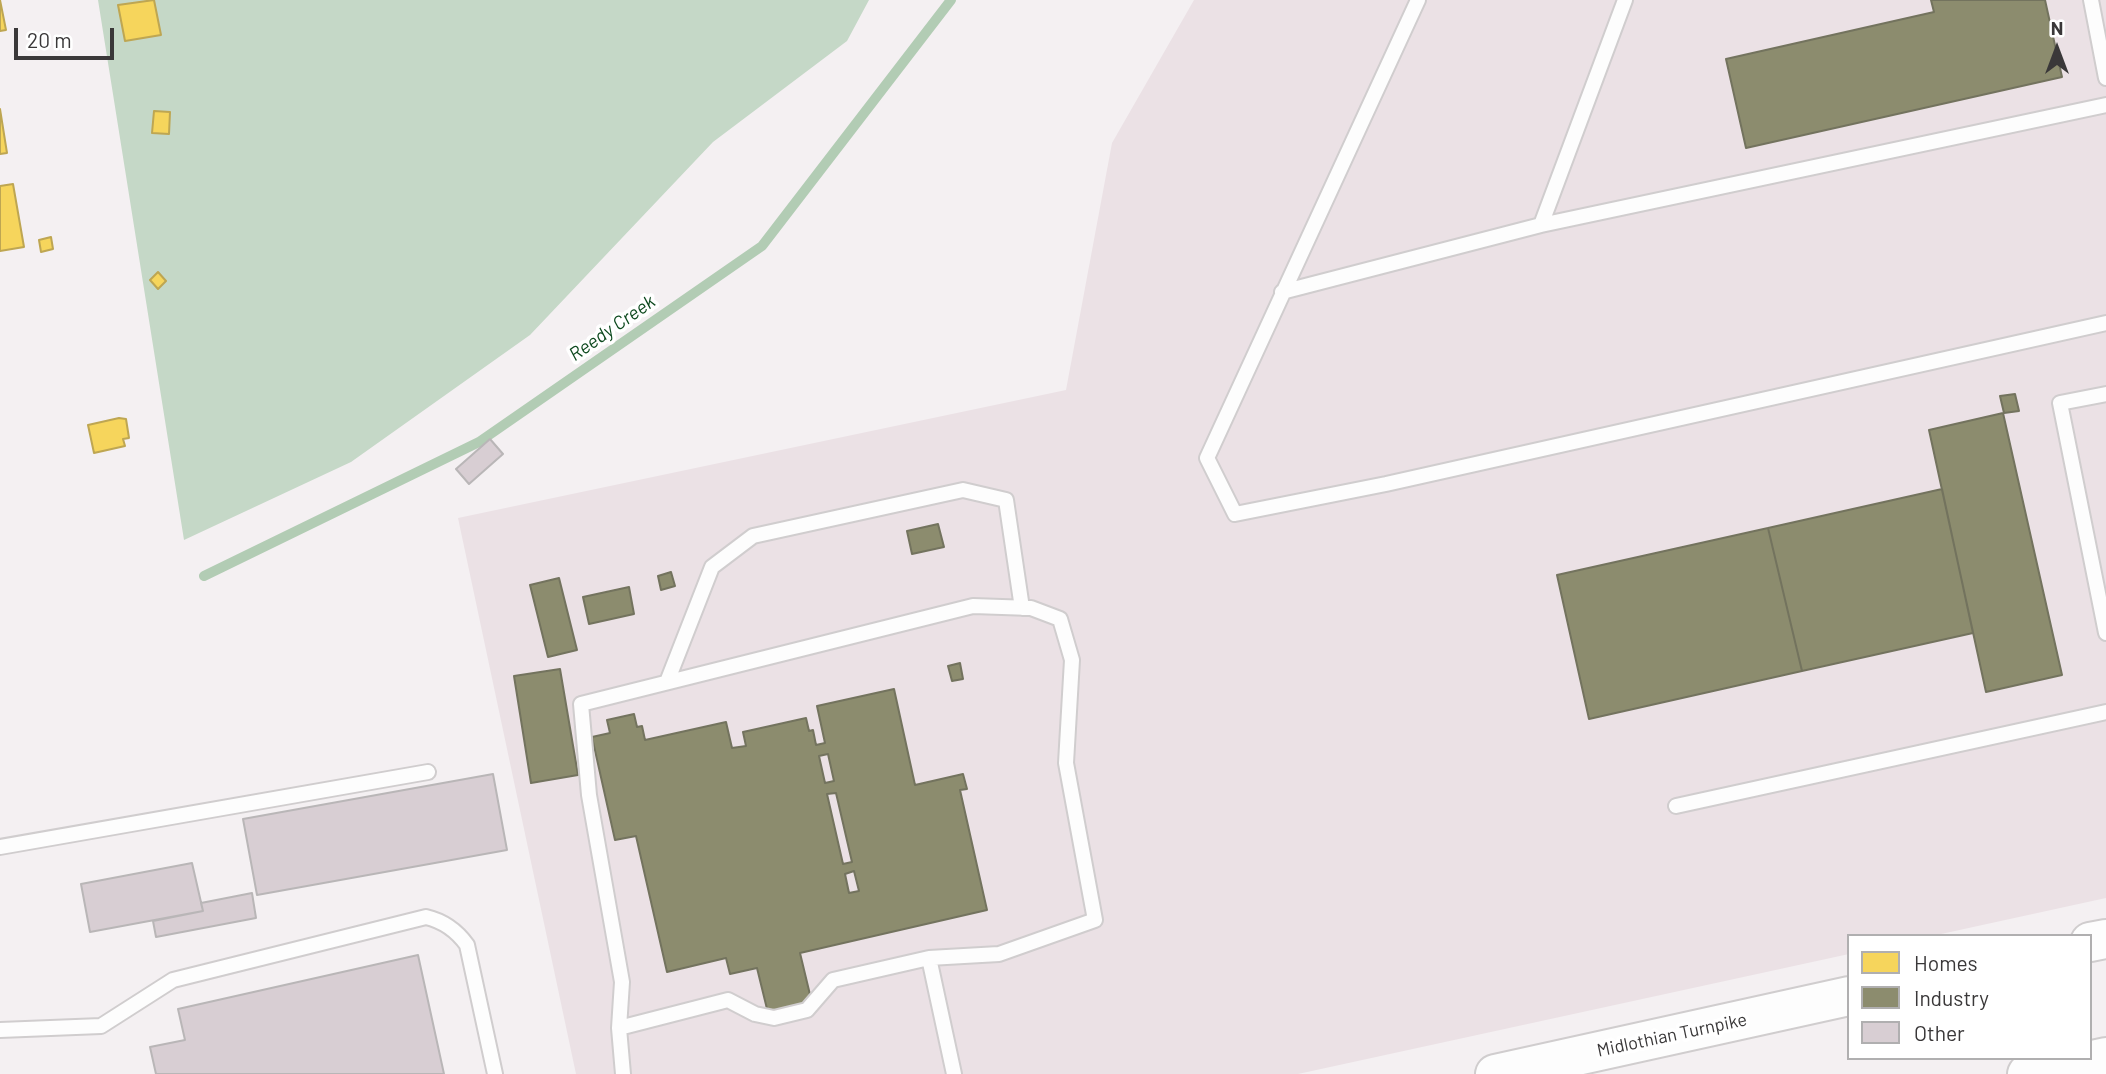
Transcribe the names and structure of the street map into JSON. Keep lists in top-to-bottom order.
{
  "streets": {
    "main road": ["Midlothian Turnpike"]
  },
  "water": ["Reedy Creek"],
  "legend": ["Homes", "Industry", "Other"],
  "scale_bar": "20 m",
  "north": "top"
}
